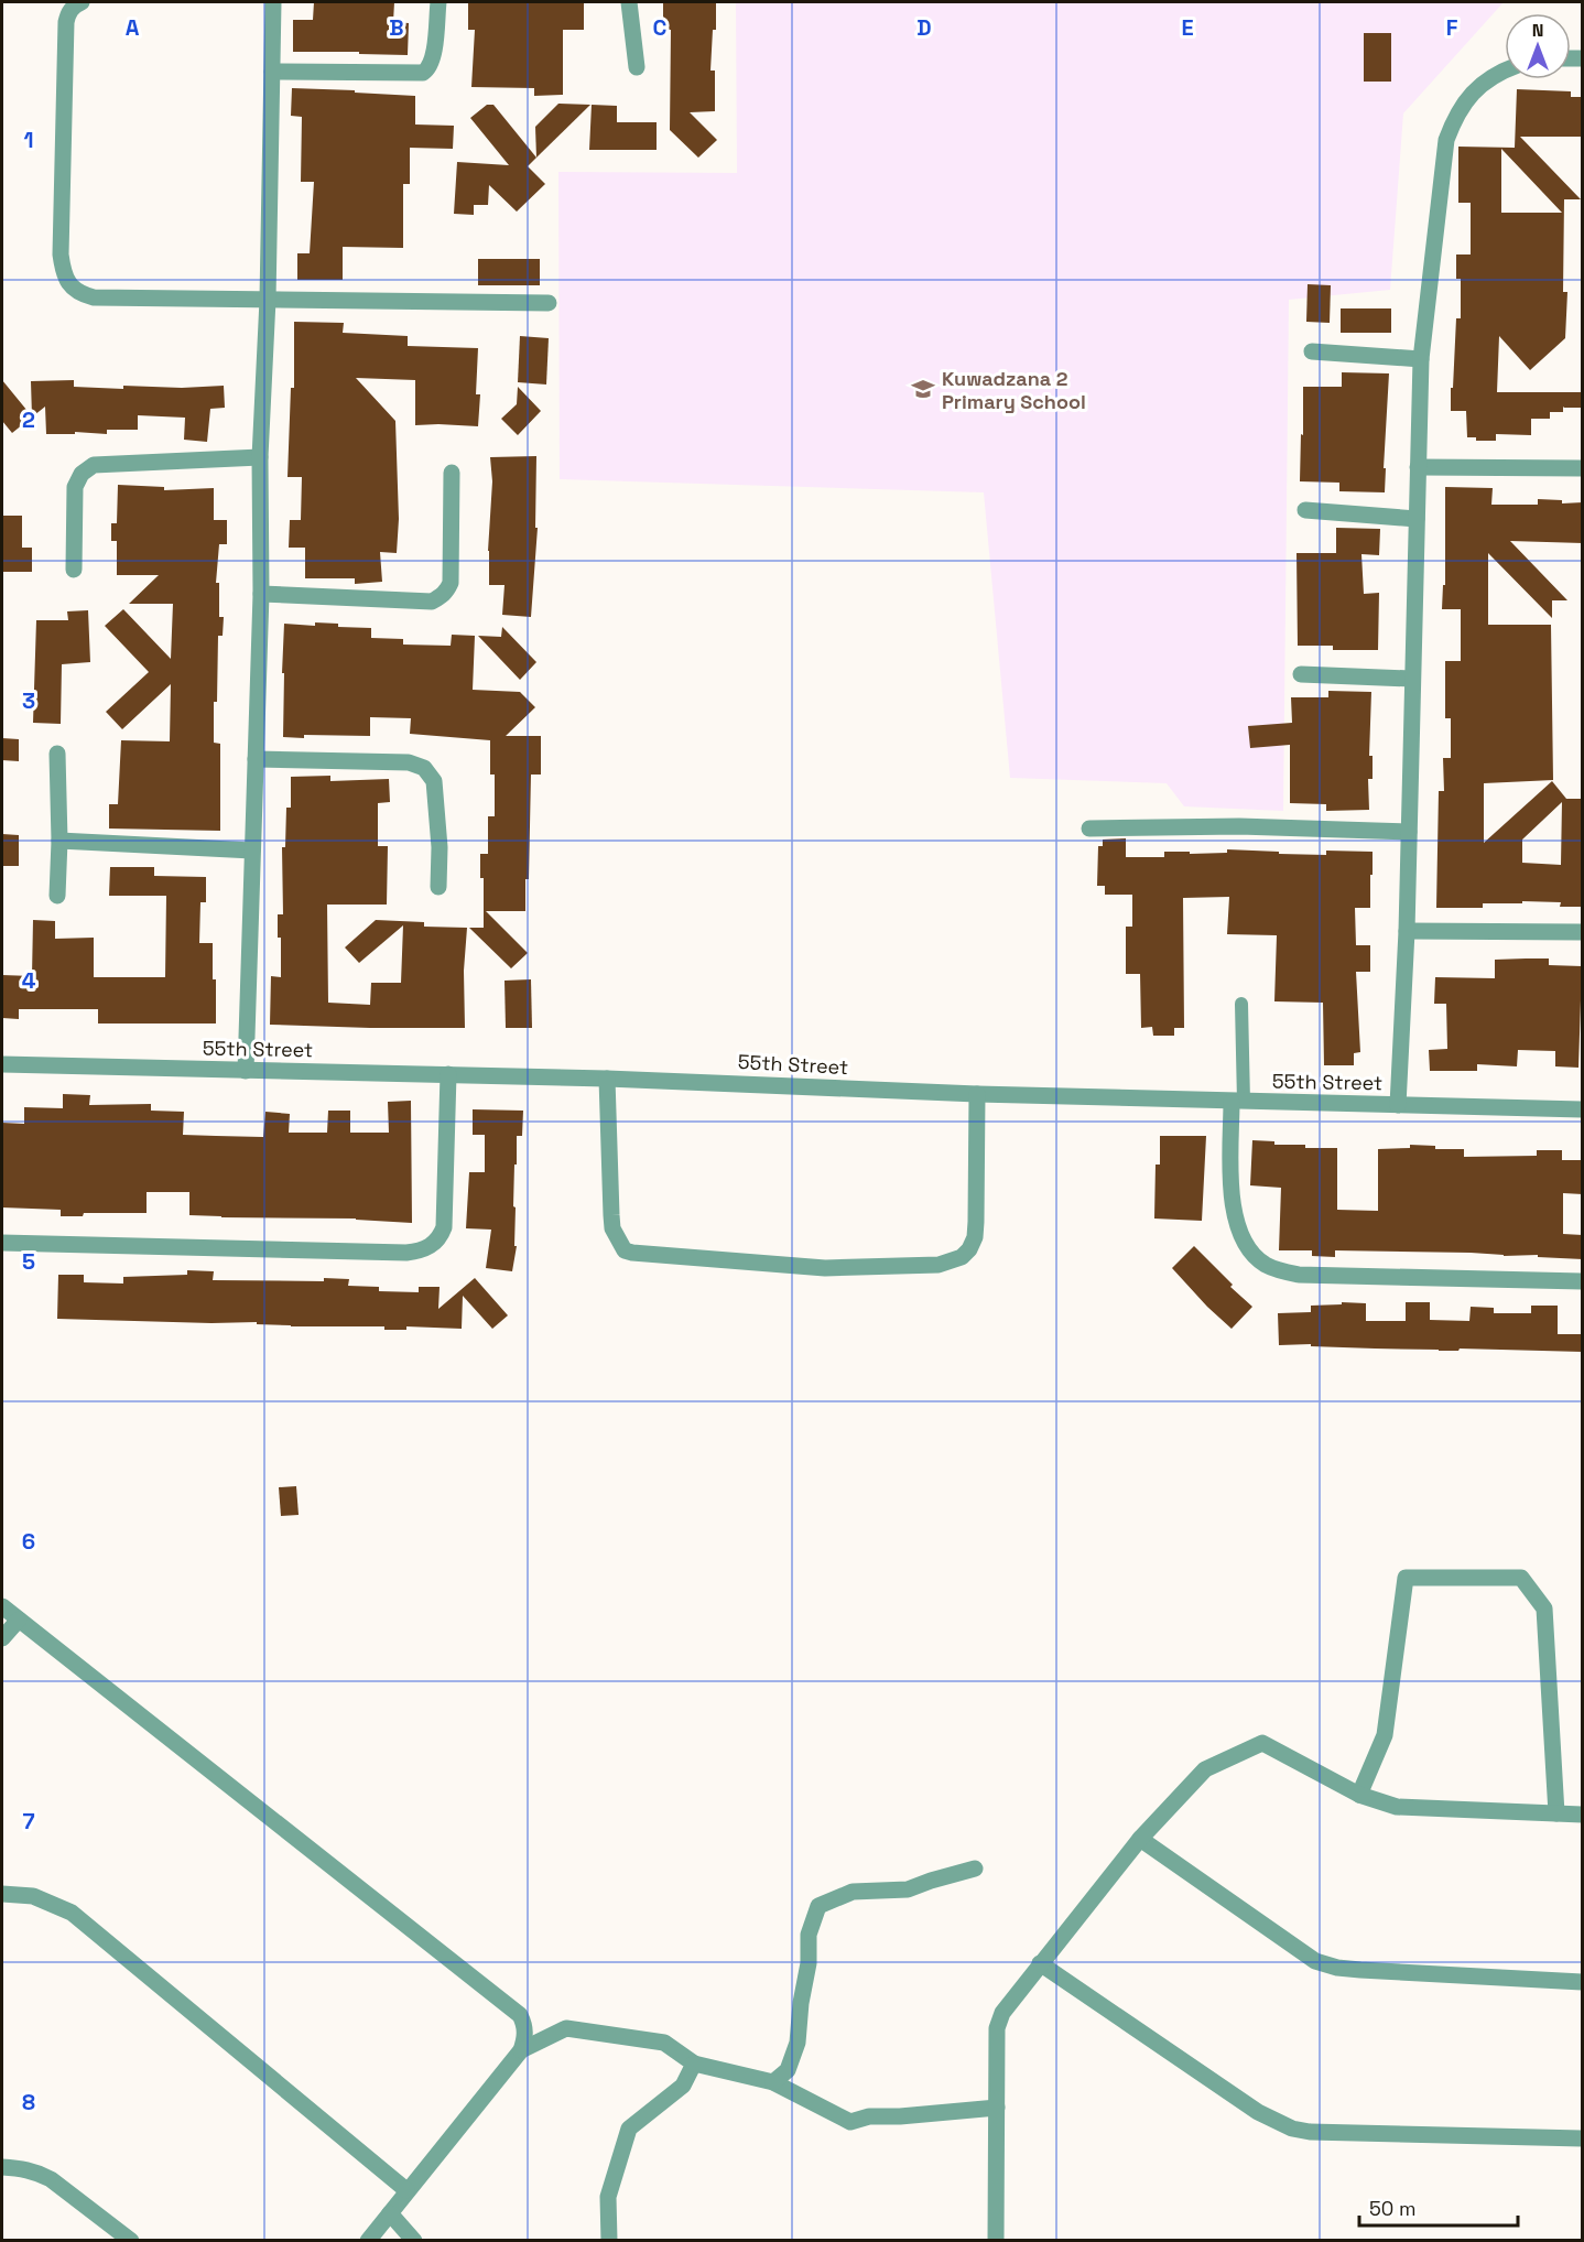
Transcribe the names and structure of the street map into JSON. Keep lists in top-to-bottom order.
{
  "streets": {
    "street": ["55th Street"]
  },
  "places": {
    "school or university": ["Kuwadzana 2 Primary School"]
  },
  "scale_bar": "50 m",
  "north": "top",
  "grid": {
    "columns": [
      "A",
      "B",
      "C",
      "D",
      "E",
      "F"
    ],
    "rows": [
      "1",
      "2",
      "3",
      "4",
      "5",
      "6",
      "7",
      "8"
    ]
  }
}
